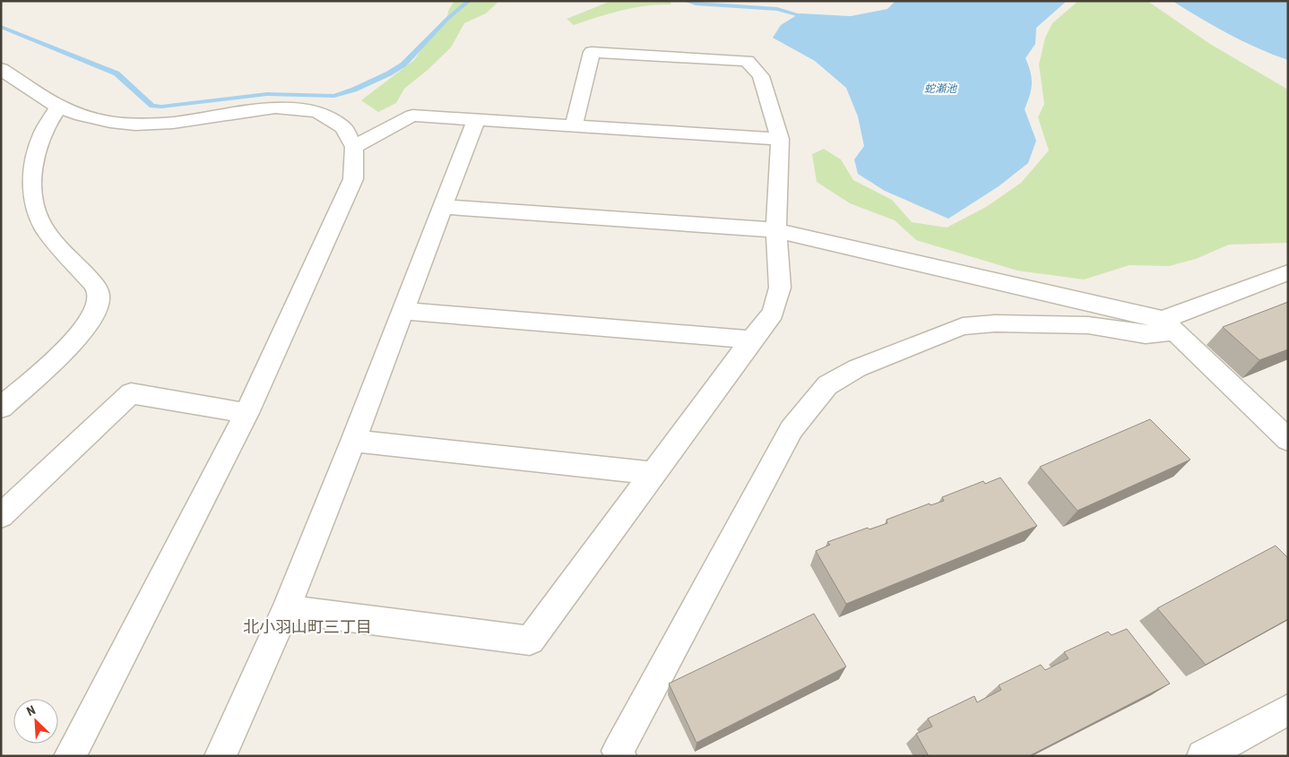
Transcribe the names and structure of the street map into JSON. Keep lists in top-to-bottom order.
{
  "districts": ["北小羽山町三丁目"],
  "water": ["蛇瀬池"],
  "north": "top left"
}
